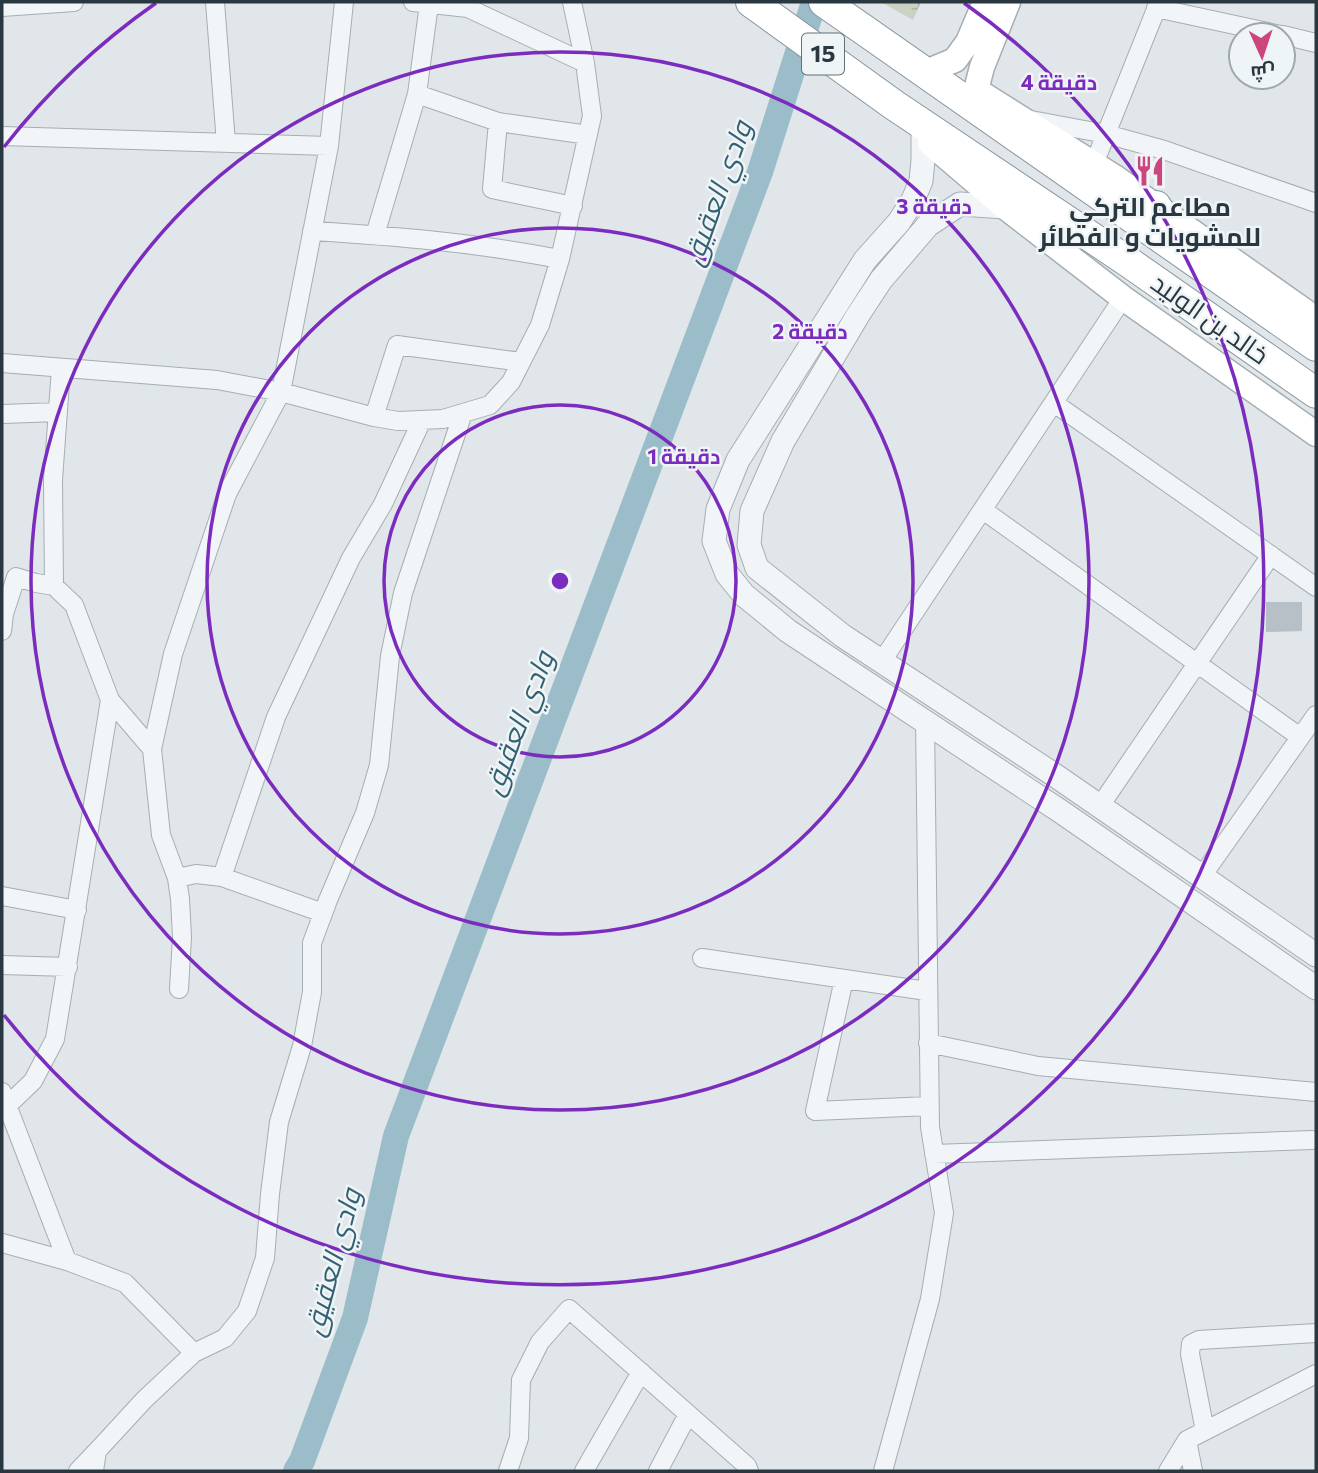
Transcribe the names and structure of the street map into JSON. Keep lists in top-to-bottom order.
{
  "streets": {
    "highway": ["15", "خالد بن الوليد"]
  },
  "crossings": [
    ["15", "خالد بن الوليد"]
  ],
  "water": ["وادي العقيق"],
  "places": {
    "restaurant": ["مطاعم التركي للمشويات و الفطائر"]
  },
  "north": "bottom",
  "rings": [
    "4 دقيقة",
    "3 دقيقة",
    "2 دقيقة",
    "1 دقيقة"
  ]
}
